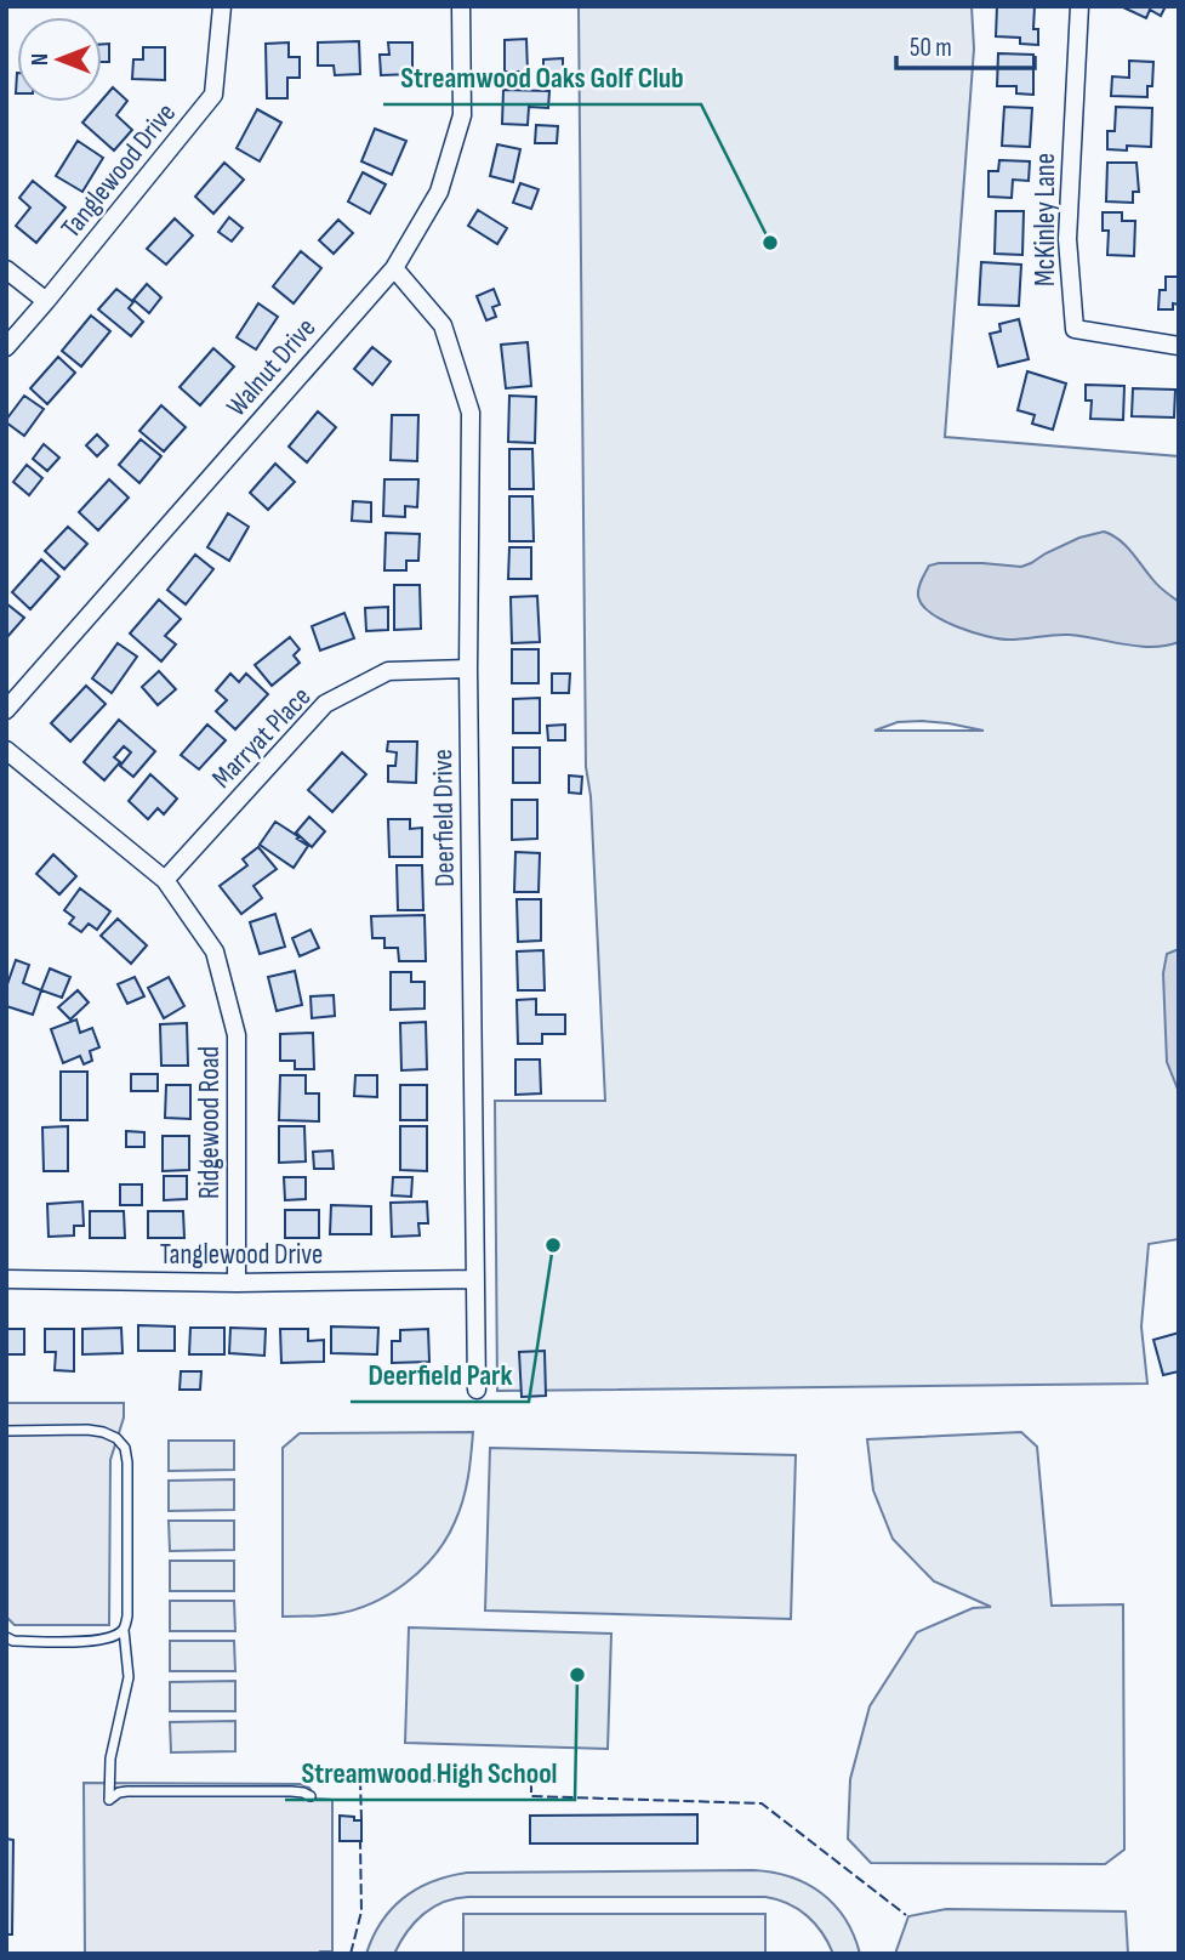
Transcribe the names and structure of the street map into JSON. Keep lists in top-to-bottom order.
{
  "streets": {
    "street": [
      "Tanglewood Drive",
      "McKinley Lane",
      "Walnut Drive",
      "Marryat Place",
      "Deerfield Drive",
      "Ridgewood Road"
    ]
  },
  "crossings": [
    ["Tanglewood Drive", "Deerfield Drive"],
    ["Tanglewood Drive", "Ridgewood Road"],
    ["Walnut Drive", "Deerfield Drive"],
    ["Marryat Place", "Deerfield Drive"],
    ["Marryat Place", "Ridgewood Road"]
  ],
  "places": ["Streamwood Oaks Golf Club", "Deerfield Park", "Streamwood High School"],
  "scale_bar": "50 m",
  "north": "left"
}
